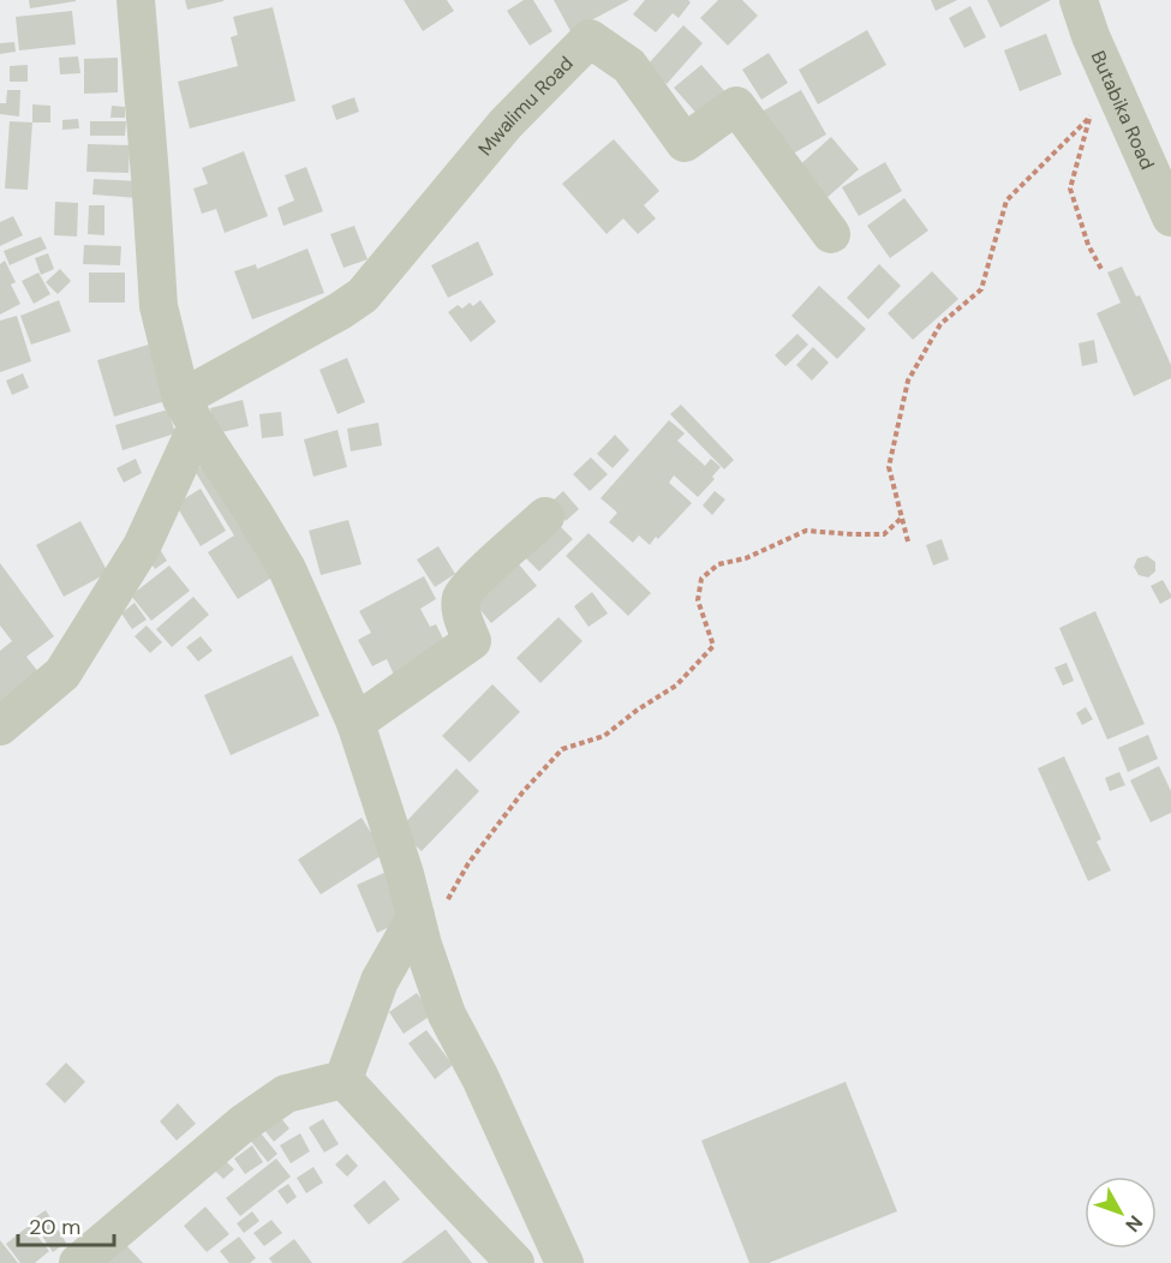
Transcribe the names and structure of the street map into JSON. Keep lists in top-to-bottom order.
{
  "streets": {
    "street": ["Mwalimu Road", "Butabika Road"]
  },
  "scale_bar": "20 m",
  "north": "bottom right"
}
